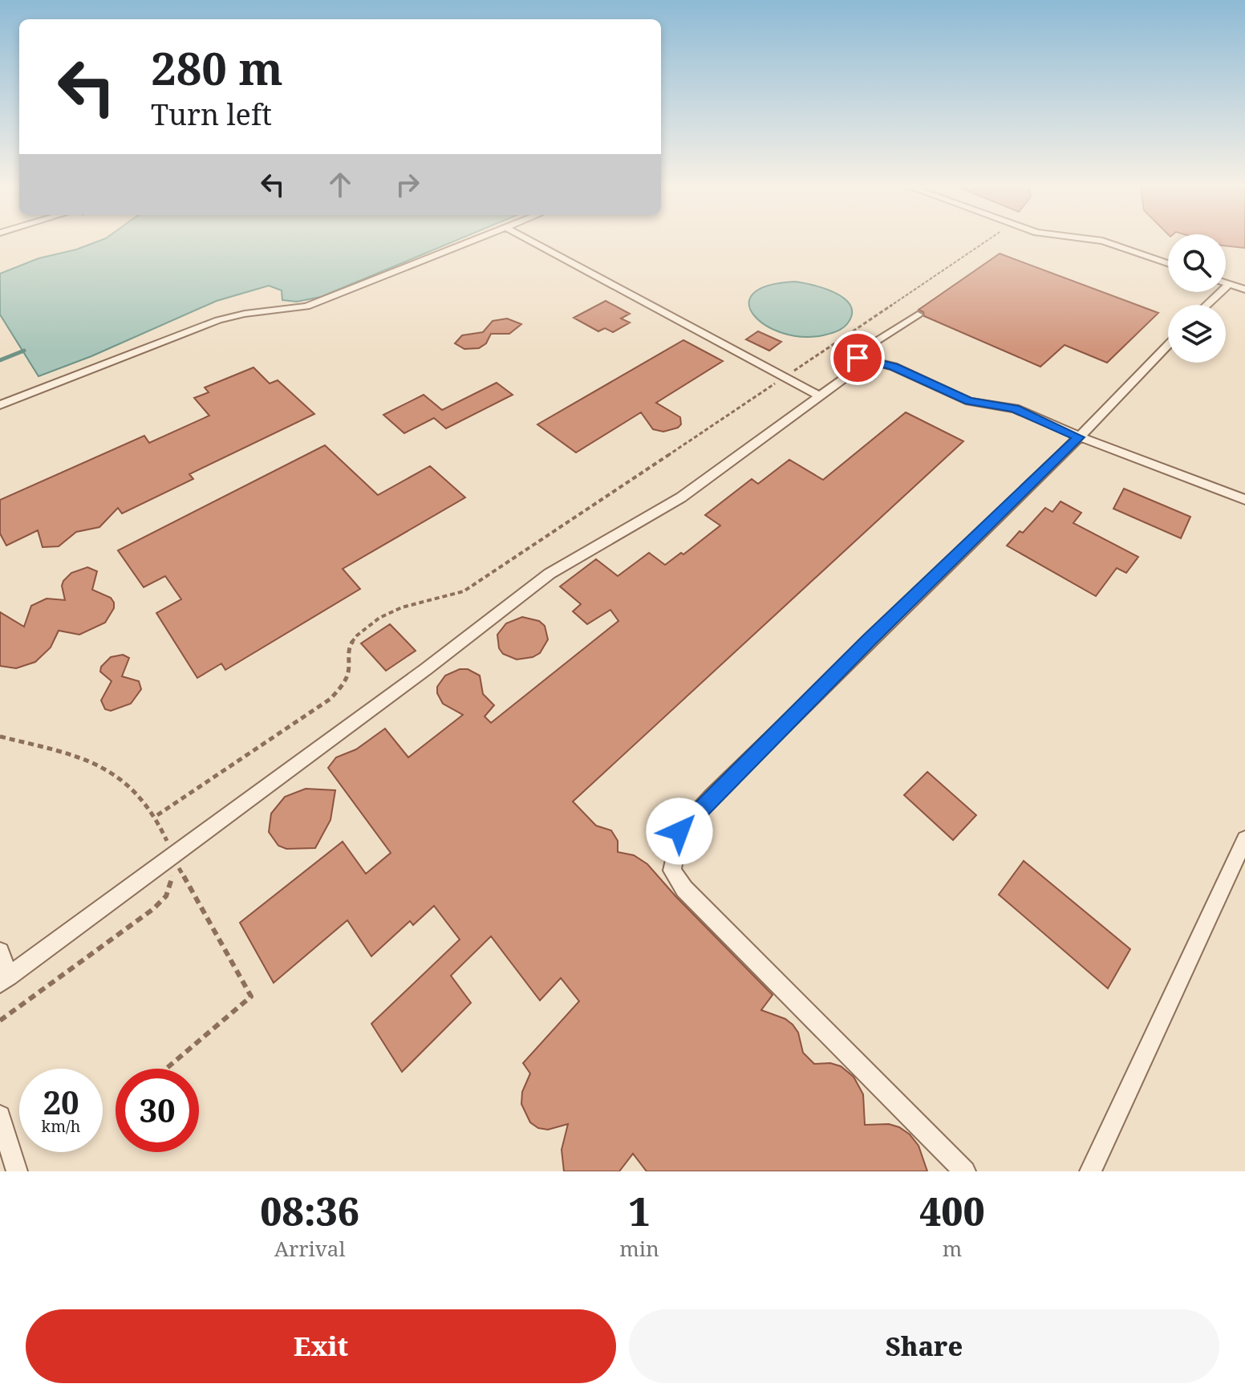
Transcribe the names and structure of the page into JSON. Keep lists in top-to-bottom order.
{
  "page": {
    "turn": ["280 m", "Turn left"],
    "speed": "20 km/h",
    "limit": "30",
    "eta": [
      "08:36",
      "Arrival",
      "1",
      "min",
      "400",
      "m"
    ],
    "buttons": ["Exit", "Share"]
  }
}
